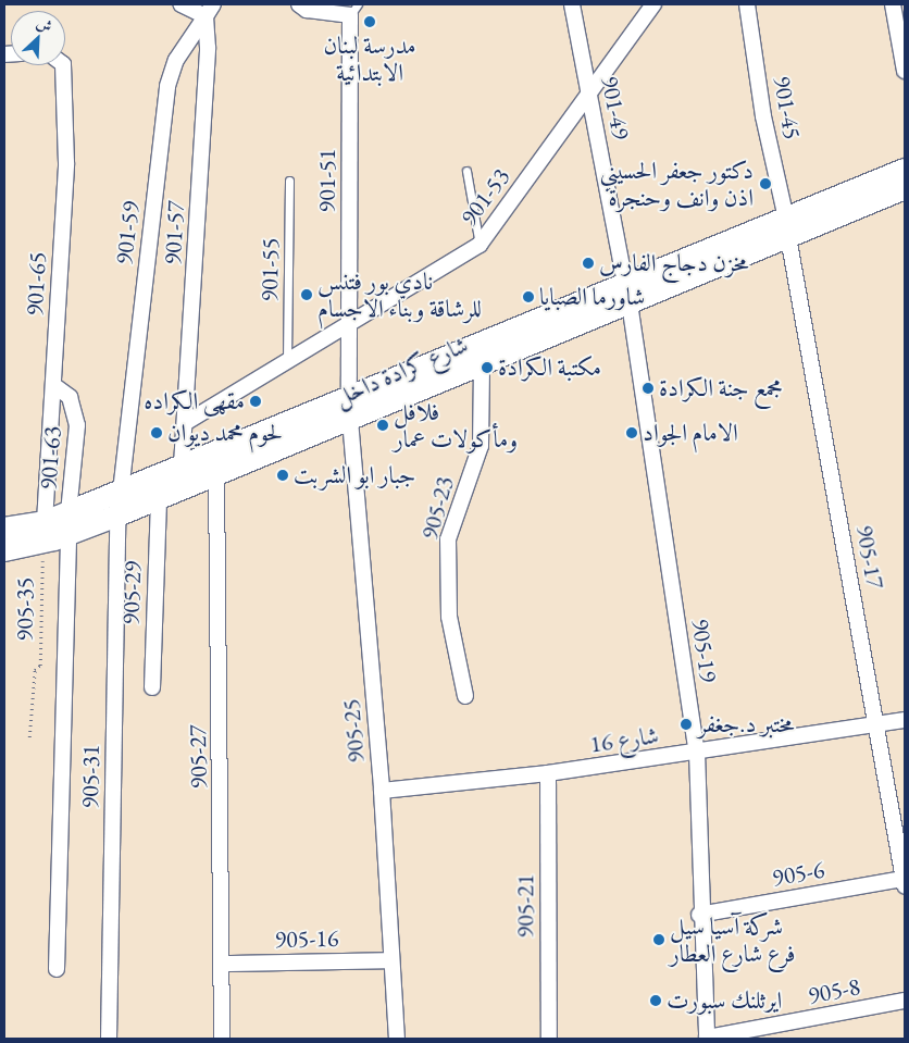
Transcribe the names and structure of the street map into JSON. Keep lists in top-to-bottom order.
{
  "streets": {
    "main road": ["شارع كرادة داخل"],
    "street": [
      "901-49",
      "901-45",
      "901-51",
      "901-53",
      "901-59",
      "901-57",
      "901-65",
      "901-63",
      "905-23",
      "905-17",
      "905-29",
      "905-19",
      "905-25",
      "شارع 16",
      "905-27",
      "905-31",
      "905-6",
      "905-21",
      "905-16",
      "905-8"
    ],
    "lane": ["901-55"],
    "path": ["905-35"]
  },
  "crossings": [
    ["901-49", "901-53"],
    ["901-49", "شارع كرادة داخل"],
    ["901-49", "905-19"],
    ["901-45", "شارع كرادة داخل"],
    ["901-45", "905-17"],
    ["901-51", "901-53"],
    ["901-51", "شارع كرادة داخل"],
    ["901-51", "905-25"],
    ["901-53", "901-57"],
    ["901-53", "901-55"],
    ["901-59", "901-57"],
    ["901-59", "شارع كرادة داخل"],
    ["901-57", "شارع كرادة داخل"],
    ["901-65", "شارع كرادة داخل"],
    ["901-65", "901-63"],
    ["شارع كرادة داخل", "901-63"],
    ["شارع كرادة داخل", "905-23"],
    ["شارع كرادة داخل", "905-17"],
    ["شارع كرادة داخل", "905-29"],
    ["شارع كرادة داخل", "905-35"],
    ["شارع كرادة داخل", "905-19"],
    ["شارع كرادة داخل", "905-25"],
    ["شارع كرادة داخل", "905-27"],
    ["شارع كرادة داخل", "905-31"],
    ["905-17", "شارع 16"],
    ["905-17", "905-6"],
    ["905-19", "شارع 16"],
    ["905-19", "905-6"],
    ["905-19", "905-8"],
    ["905-25", "شارع 16"],
    ["905-25", "905-16"],
    ["شارع 16", "905-21"],
    ["905-27", "905-16"]
  ],
  "places": [
    "مدرسة لبنان الابتدائية",
    "دكتور جعفر الحسيني اذن وانف وحنجرة",
    "مخزن دجاج الفارس",
    "نادي بور فتنس للرشاقة وبناء الاجسام",
    "شاورما الصبايا",
    "مكتبة الكرادة",
    "مجمع جنة الكرادة",
    "مقهى الكراده",
    "فلافل ومأكولات عمار",
    "لحوم محمد ديوان",
    "الامام الجواد",
    "جبار ابو الشربت",
    "مختبر د.جغفر",
    "شركة آسيا سيل فرع شارع العطار",
    "ايرثلنك سبورت"
  ],
  "north": "top right"
}
